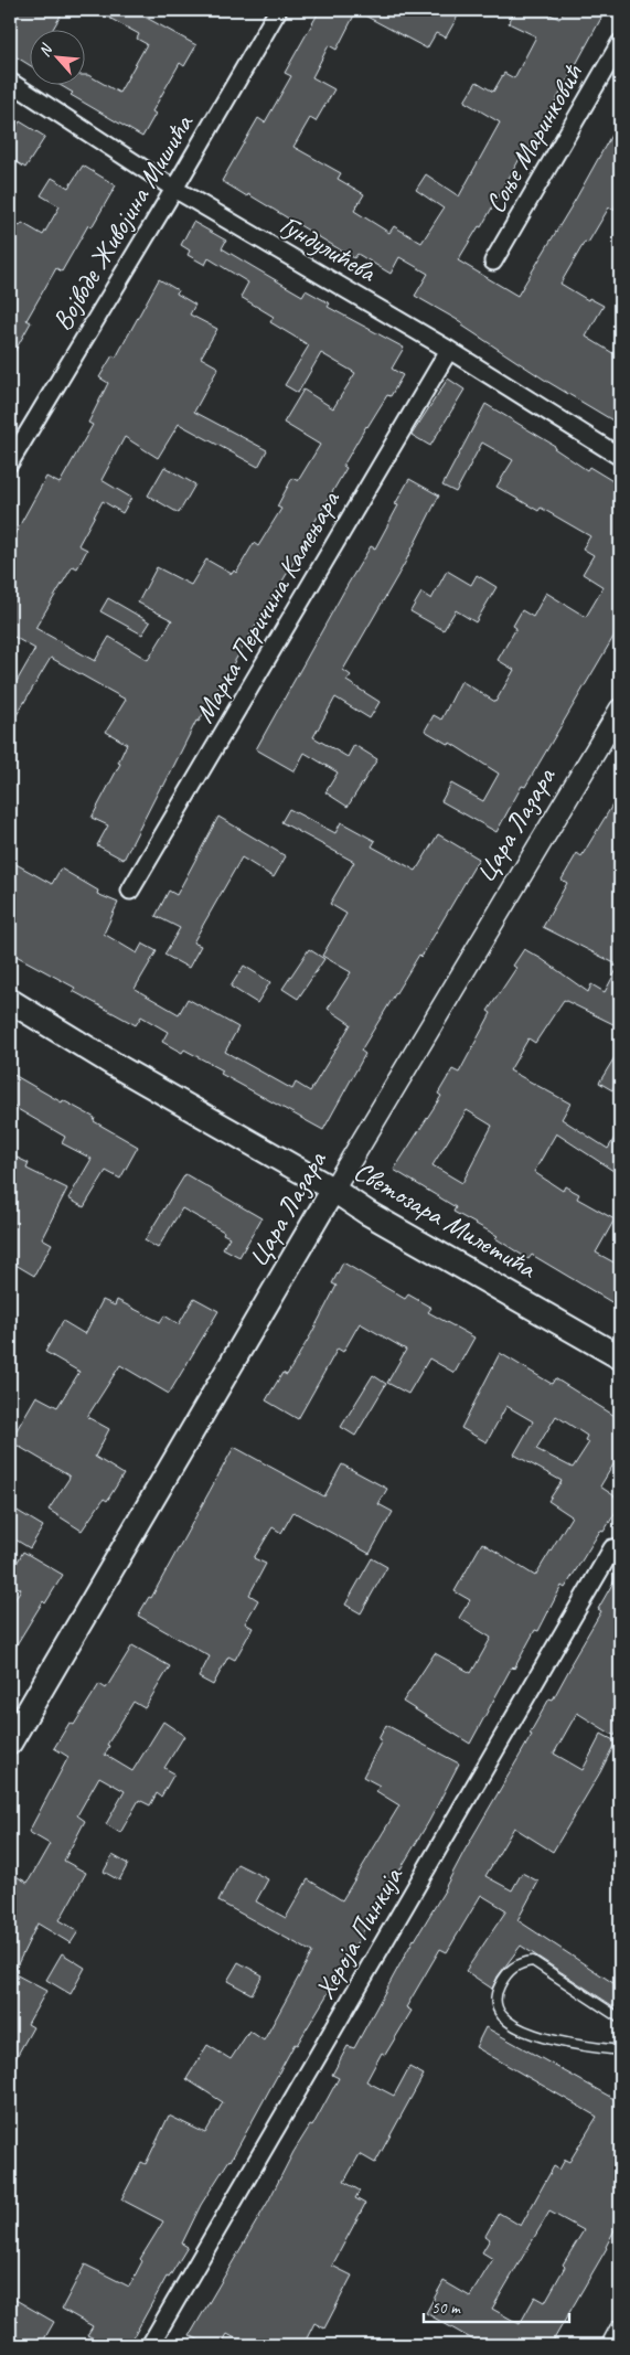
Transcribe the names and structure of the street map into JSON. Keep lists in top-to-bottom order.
{
  "streets": {
    "main road": ["Цара Лазара", "Светозара Милетића"],
    "street": [
      "Соње Маринковић",
      "Војводе Живојина Мишића",
      "Гундулићева",
      "Марка Перичина Камењара",
      "Хероја Пинкија"
    ]
  },
  "crossings": [
    ["Војводе Живојина Мишића", "Гундулићева"],
    ["Гундулићева", "Марка Перичина Камењара"],
    ["Цара Лазара", "Светозара Милетића"]
  ],
  "scale_bar": "50 m",
  "north": "top left"
}
